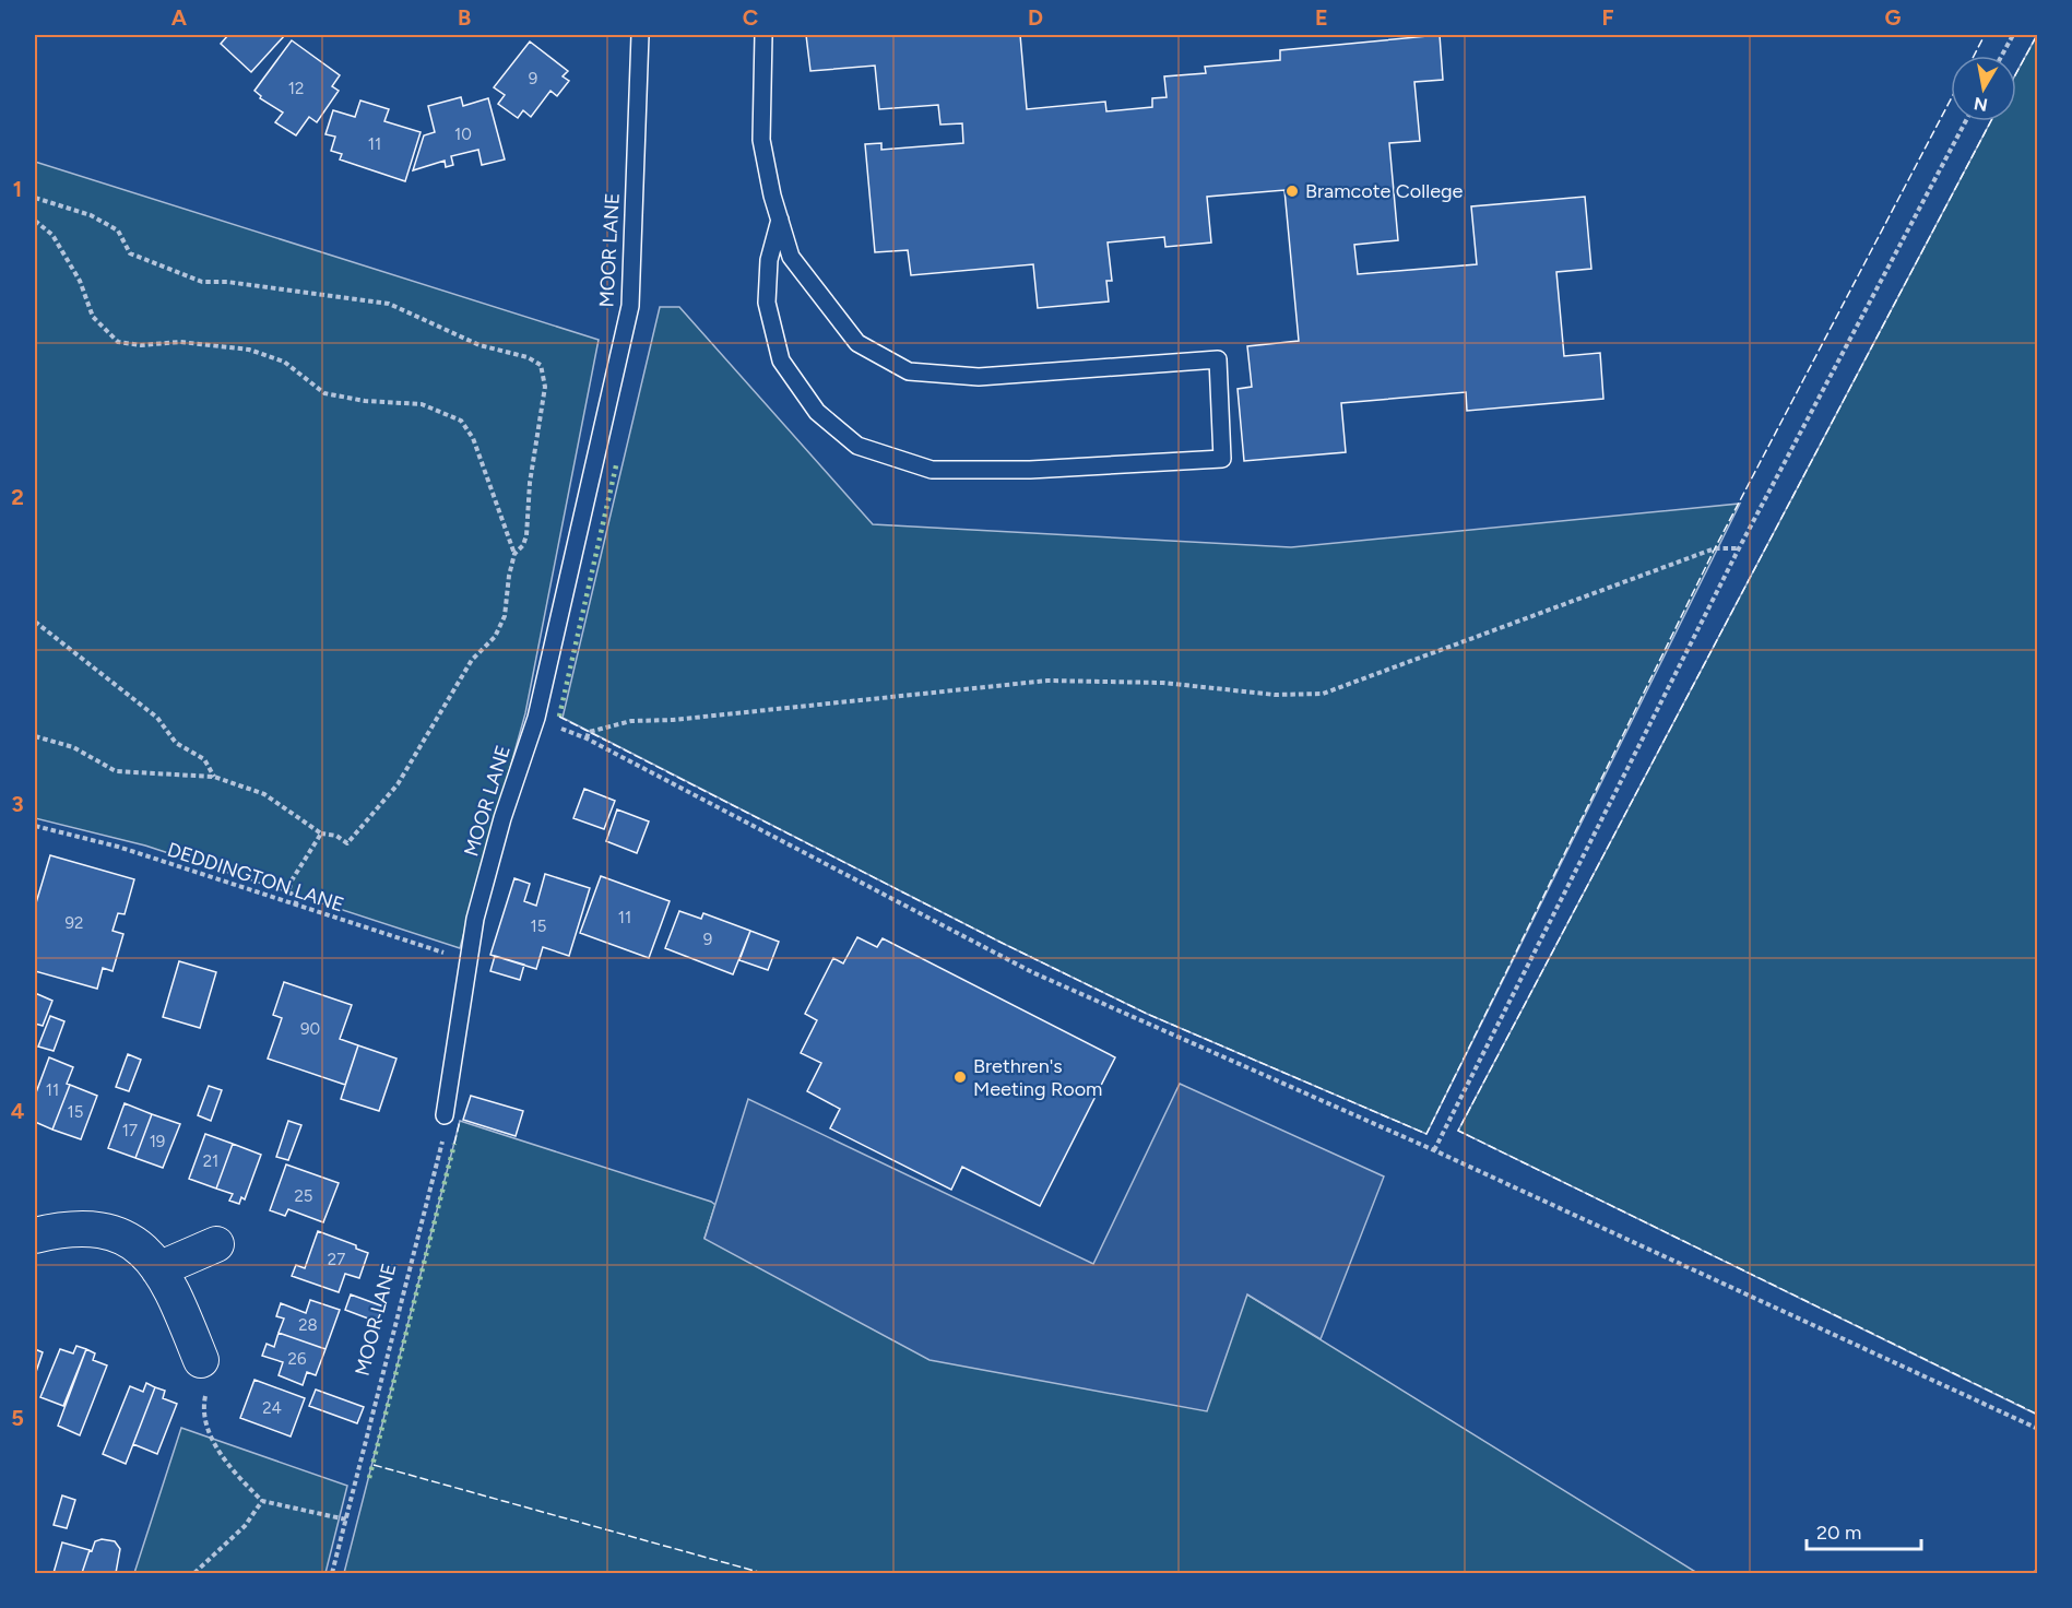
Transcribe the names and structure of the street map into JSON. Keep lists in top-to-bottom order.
{
  "streets": {
    "lane": ["MOOR LANE"],
    "path": ["DEDDINGTON LANE"]
  },
  "crossings": [
    ["MOOR LANE", "DEDDINGTON LANE"]
  ],
  "places": ["Bramcote College", "Brethren's Meeting Room"],
  "house_numbers": [
    "9",
    "12",
    "10",
    "11",
    "11",
    "92",
    "15",
    "9",
    "90",
    "11",
    "15",
    "17",
    "19",
    "21",
    "25",
    "27",
    "28",
    "26",
    "24"
  ],
  "scale_bar": "20 m",
  "north": "bottom",
  "grid": {
    "columns": [
      "A",
      "B",
      "C",
      "D",
      "E",
      "F",
      "G"
    ],
    "rows": [
      "1",
      "2",
      "3",
      "4",
      "5"
    ]
  }
}
